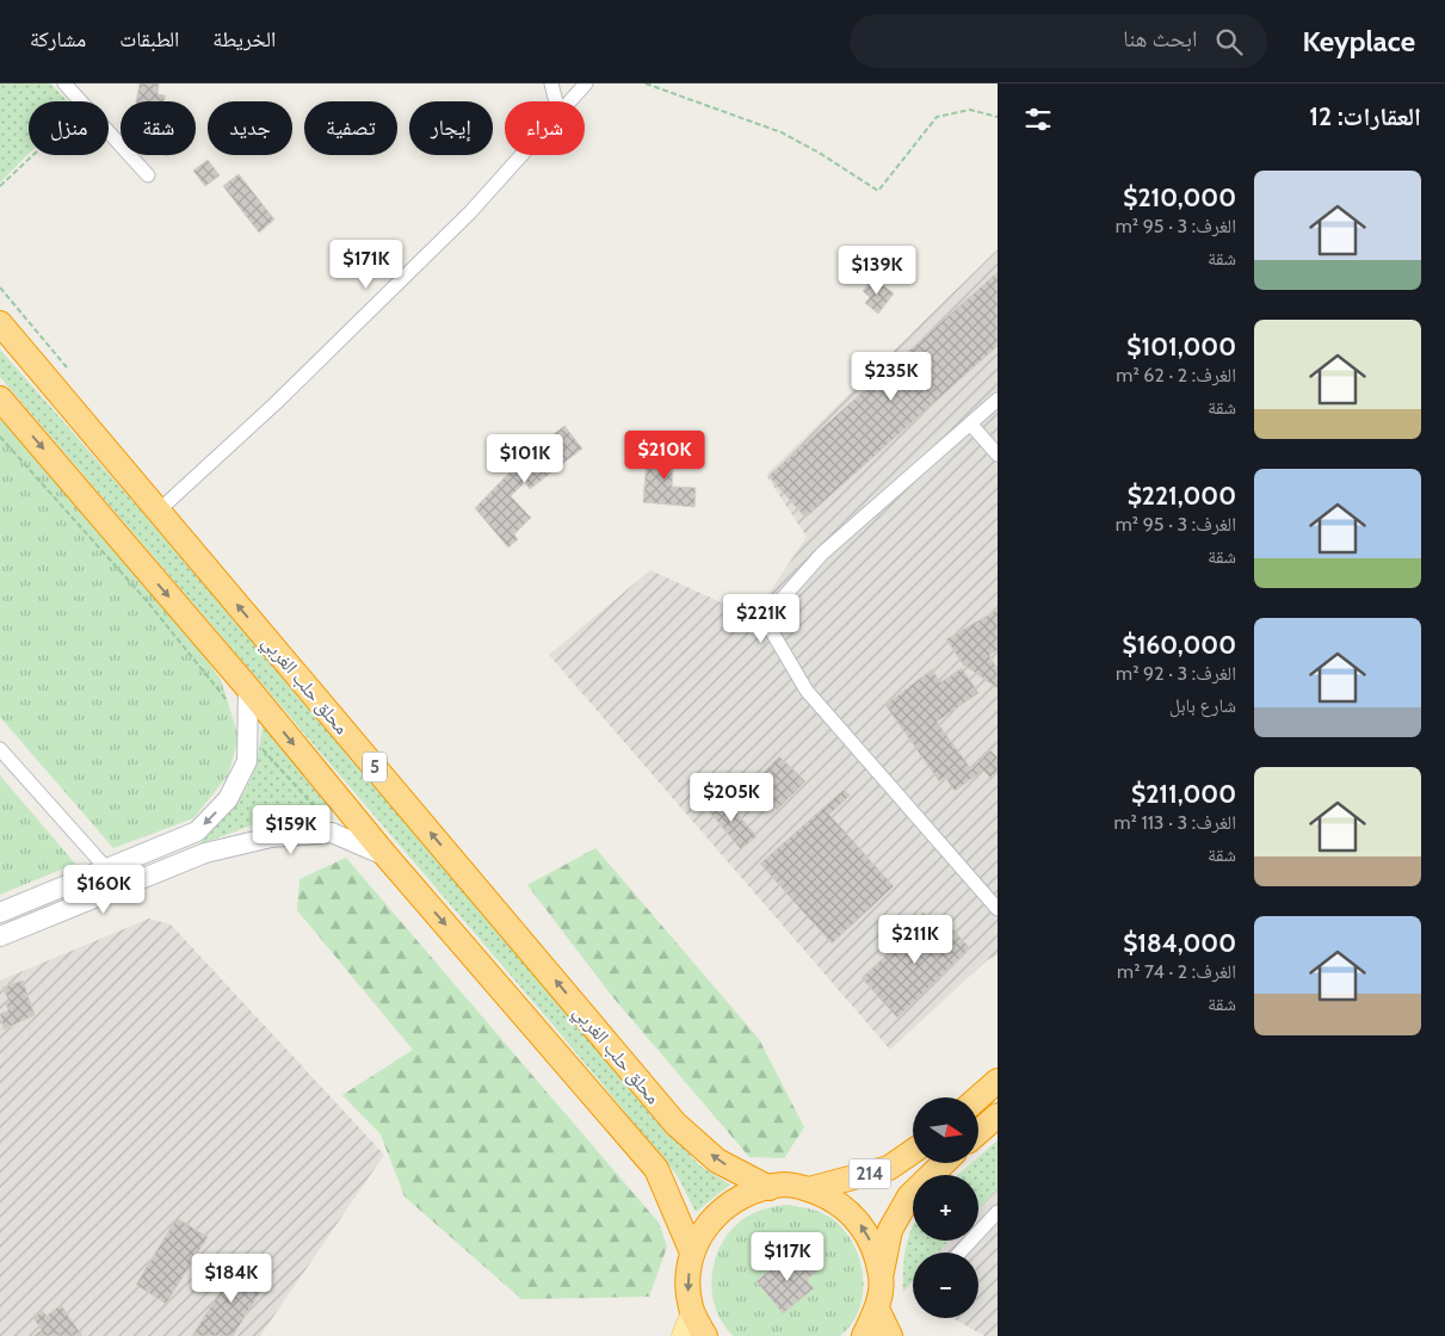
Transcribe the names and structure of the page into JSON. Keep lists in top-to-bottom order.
{
  "streets": {
    "highway": ["محلق حلب الغربي", "5", "214"]
  },
  "north": "right",
  "page": {
    "header": "Keyplace",
    "search": "ابحث هنا",
    "nav": ["الخريطة", "الطبقات", "مشاركة"],
    "heading": "العقارات: 12",
    "chip": [
      "شراء",
      "إيجار",
      "تصفية",
      "جديد",
      "شقة",
      "منزل"
    ],
    "list": [
      {
        "name": "$210,000",
        "note": "الغرف: 3 · 95 m² · شقة"
      },
      {
        "name": "$101,000",
        "note": "الغرف: 2 · 62 m² · شقة"
      },
      {
        "name": "$221,000",
        "note": "الغرف: 3 · 95 m² · شقة"
      },
      {
        "name": "$160,000",
        "note": "الغرف: 3 · 92 m² · شارع بابل"
      },
      {
        "name": "$211,000",
        "note": "الغرف: 3 · 113 m² · شقة"
      },
      {
        "name": "$184,000",
        "note": "الغرف: 2 · 74 m² · شقة"
      }
    ],
    "price": [
      "$171K",
      "$139K",
      "$235K",
      "$210K",
      "$101K",
      "$221K",
      "$205K",
      "$159K",
      "$160K",
      "$211K",
      "$117K",
      "$184K"
    ],
    "map_buttons": ["+", "−"]
  }
}
